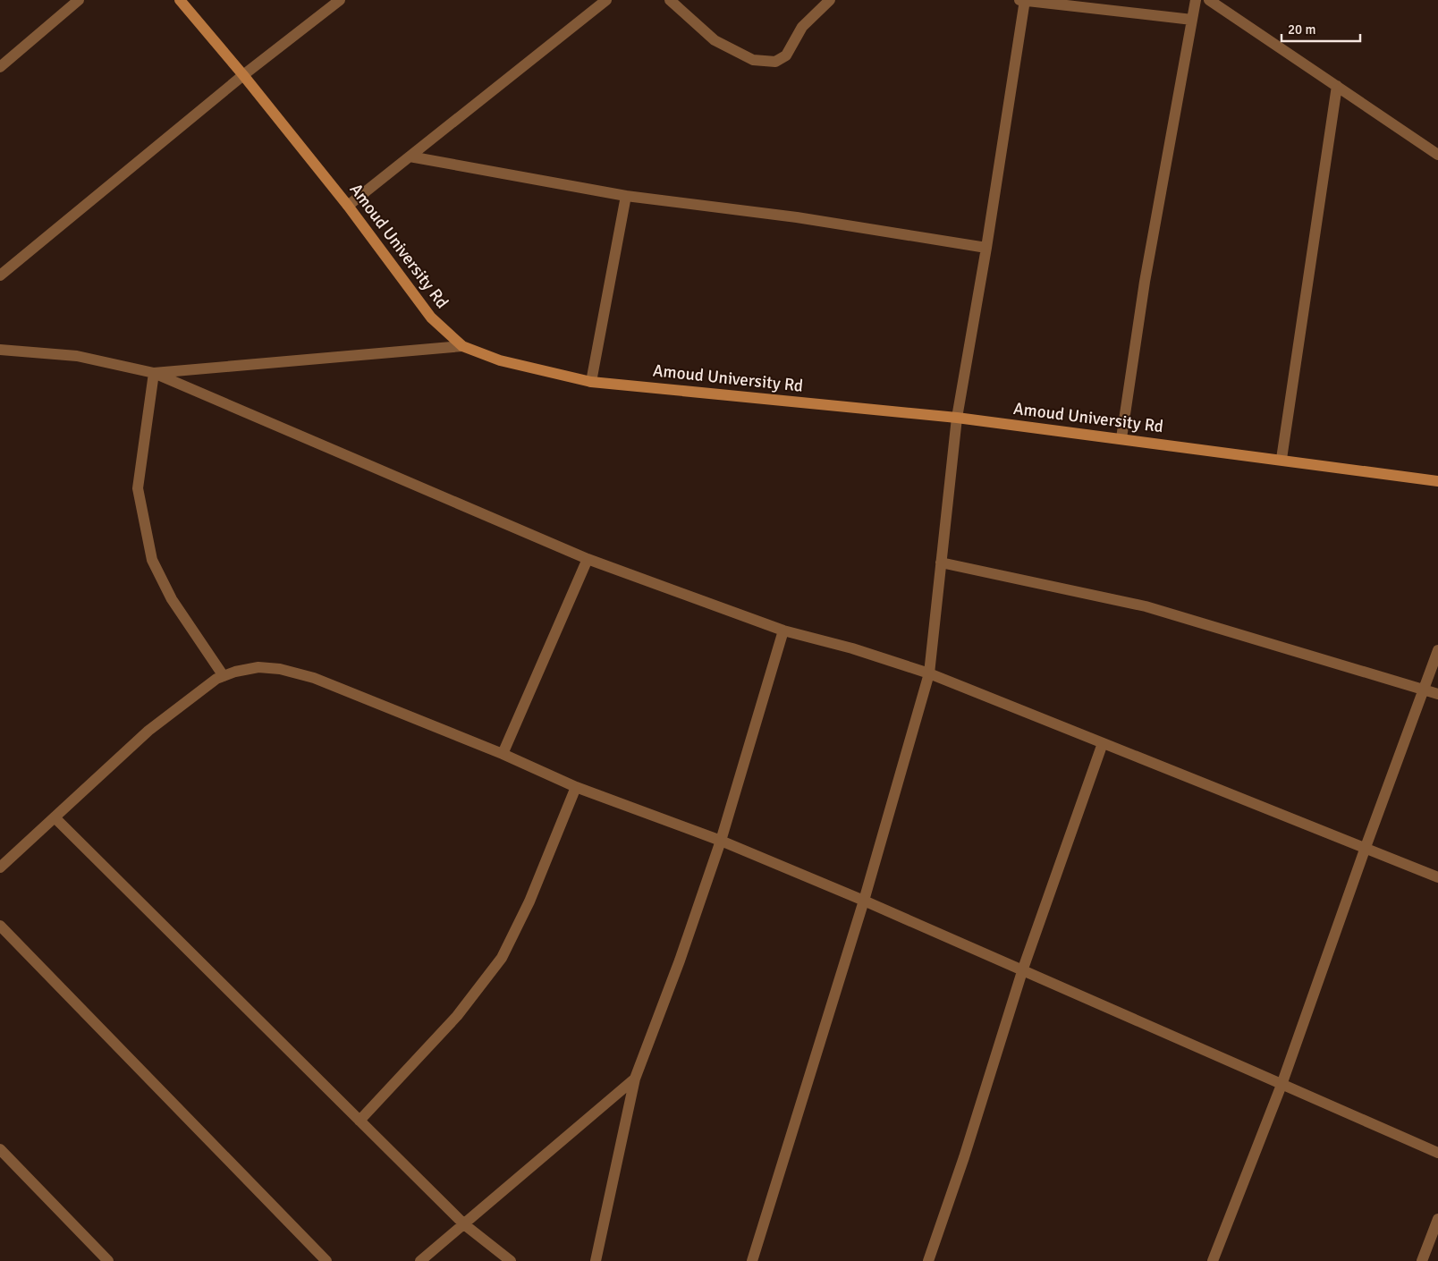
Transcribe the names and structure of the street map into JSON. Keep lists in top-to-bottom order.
{
  "streets": {
    "street": ["Amoud University Rd"]
  },
  "scale_bar": "20 m"
}
